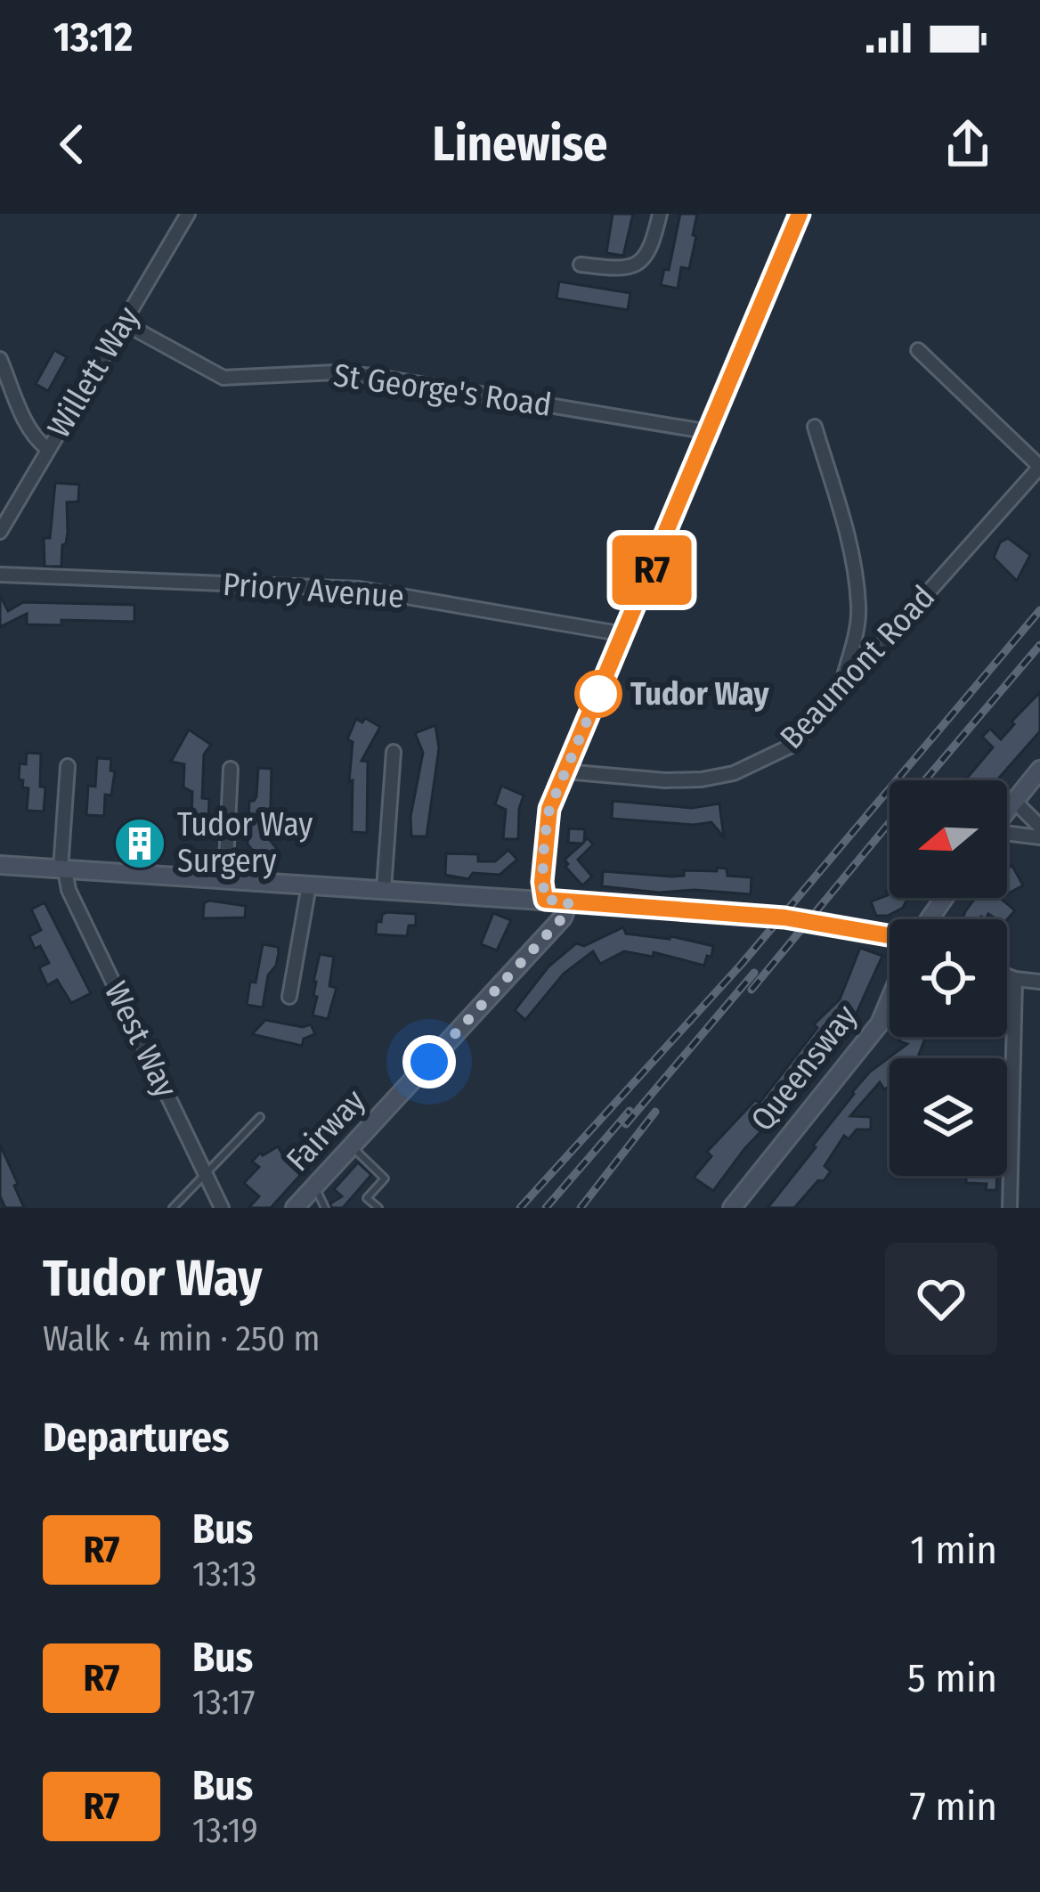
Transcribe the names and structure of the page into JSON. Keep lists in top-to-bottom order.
{
  "streets": {
    "street": [
      "Willett Way",
      "St George's Road",
      "Priory Avenue",
      "Beaumont Road",
      "West Way",
      "Queensway",
      "Fairway"
    ]
  },
  "crossings": [
    ["Willett Way", "St George's Road"]
  ],
  "places": {
    "other": ["Tudor Way"],
    "building": ["Tudor Way Surgery"]
  },
  "lines": ["bus line R7"],
  "north": "left",
  "page": {
    "status": "13:12",
    "header": "Linewise",
    "on_map": "R7",
    "heading": [
      ["Tudor Way", "Walk · 4 min · 250 m"],
      "Departures"
    ],
    "list": [
      {
        "mark": "R7",
        "name": "Bus",
        "note": "13:13",
        "value": "1 min"
      },
      {
        "mark": "R7",
        "name": "Bus",
        "note": "13:17",
        "value": "5 min"
      },
      {
        "mark": "R7",
        "name": "Bus",
        "note": "13:19",
        "value": "7 min"
      }
    ]
  }
}
